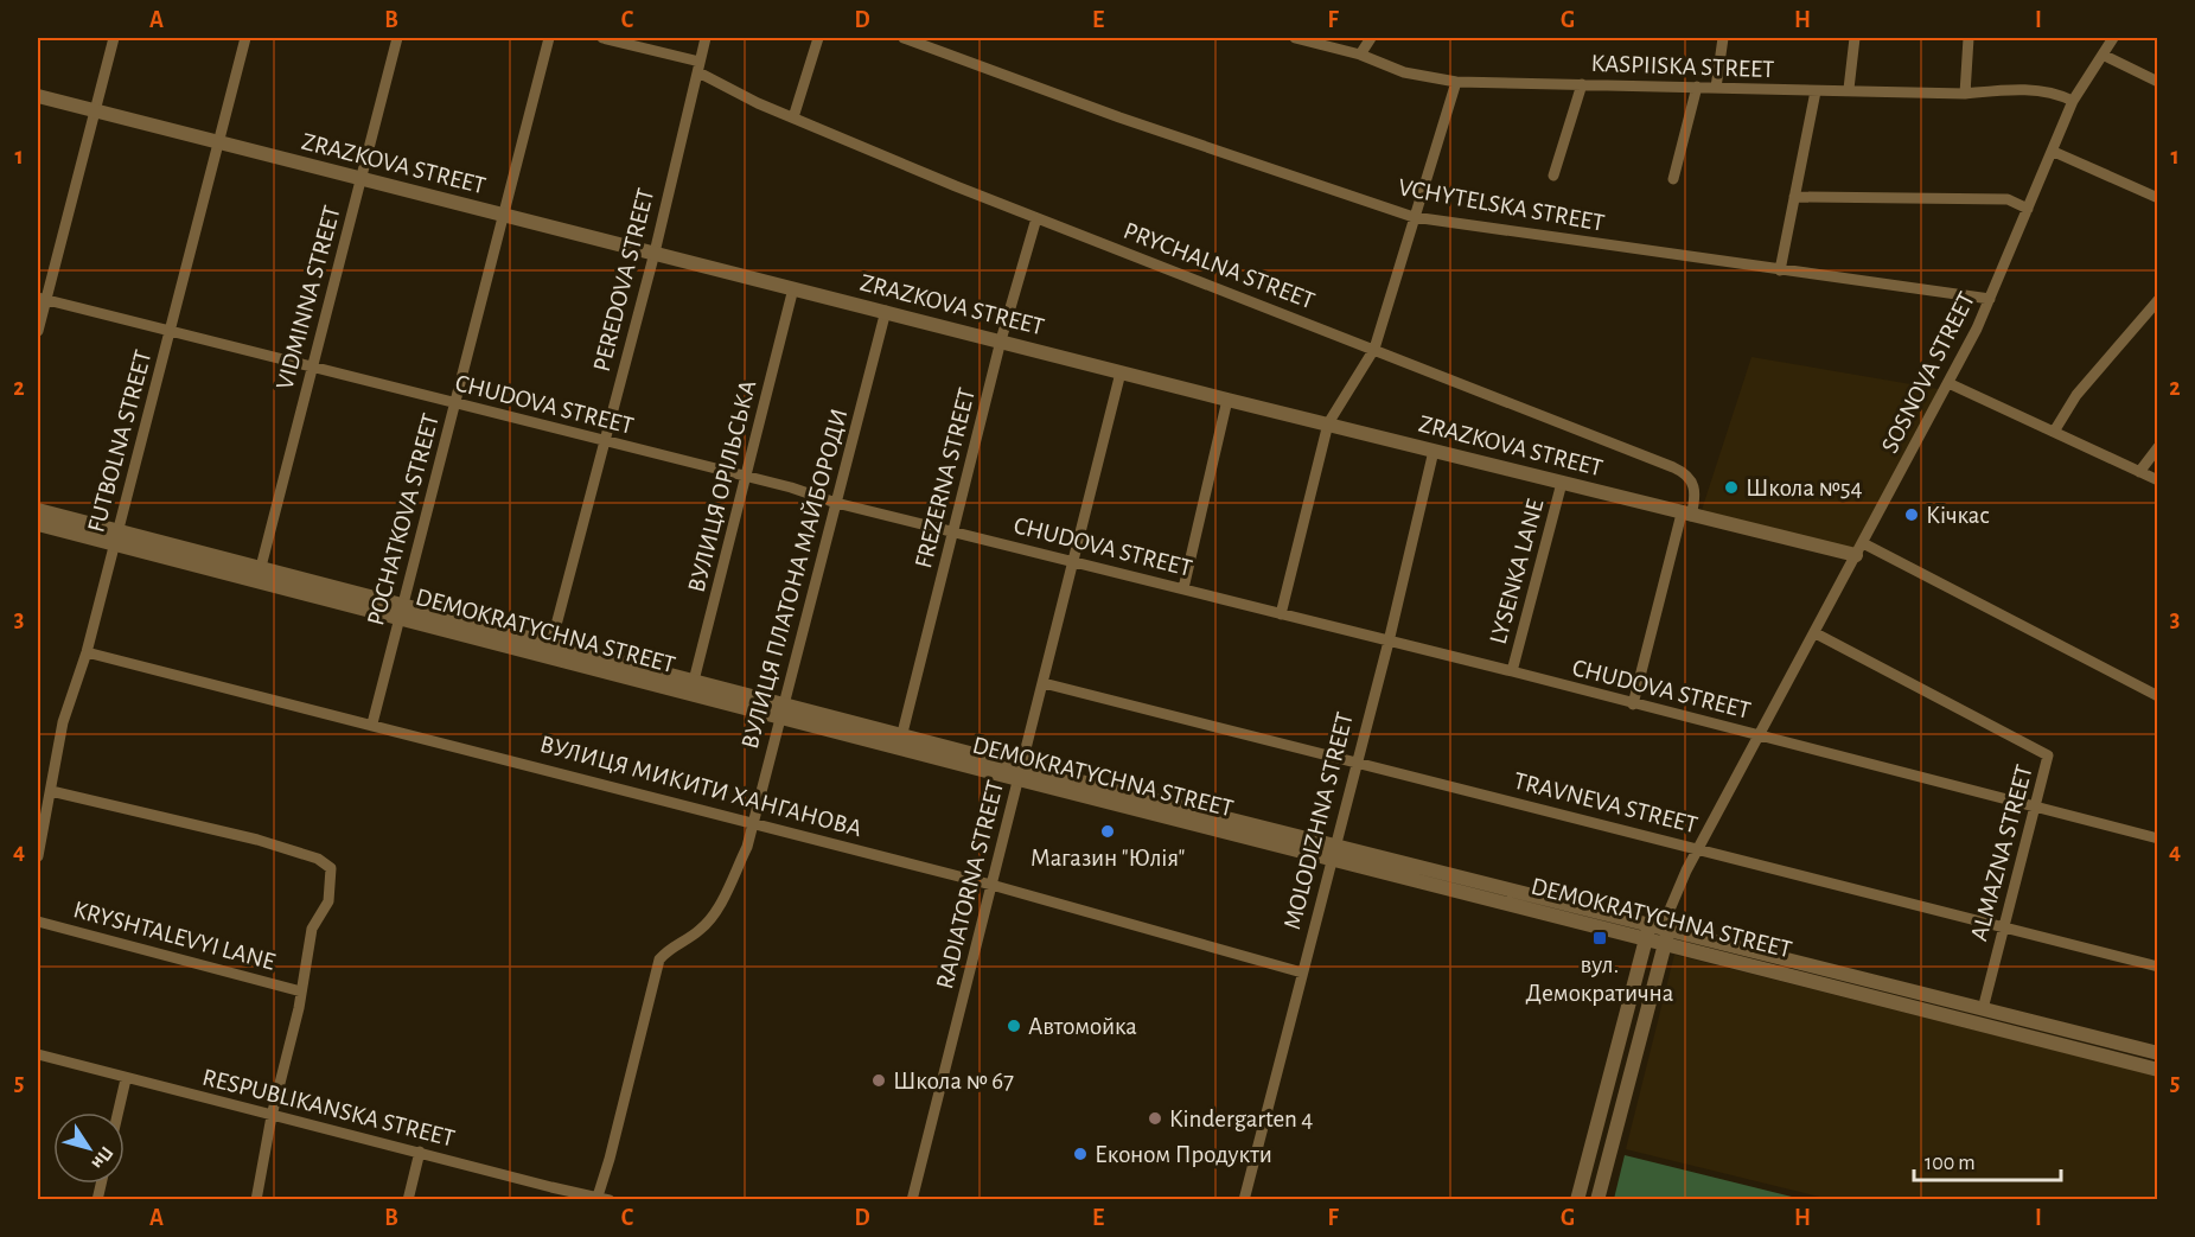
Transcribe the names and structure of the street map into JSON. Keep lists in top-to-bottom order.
{
  "streets": {
    "street": [
      "KASPIISKA STREET",
      "ZRAZKOVA STREET",
      "VCHYTELSKA STREET",
      "PRYCHALNA STREET",
      "PEREDOVA STREET",
      "VIDMINNA STREET",
      "SOSNOVA STREET",
      "CHUDOVA STREET",
      "FUTBOLNA STREET",
      "FREZERNA STREET",
      "ВУЛИЦЯ ОРІЛЬСЬКА",
      "POCHATKOVA STREET",
      "LYSENKA LANE",
      "ВУЛИЦЯ ПЛАТОНА МАЙБОРОДИ",
      "DEMOKRATYCHNA STREET",
      "ВУЛИЦЯ МИКИТИ ХАНГАНОВА",
      "TRAVNEVA STREET",
      "MOLODIZHNA STREET",
      "ALMAZNA STREET",
      "RADIATORNA STREET",
      "KRYSHTALEVYI LANE",
      "RESPUBLIKANSKA STREET"
    ]
  },
  "crossings": [
    ["KASPIISKA STREET", "SOSNOVA STREET"],
    ["ZRAZKOVA STREET", "PRYCHALNA STREET"],
    ["ZRAZKOVA STREET", "PEREDOVA STREET"],
    ["ZRAZKOVA STREET", "VIDMINNA STREET"],
    ["ZRAZKOVA STREET", "SOSNOVA STREET"],
    ["ZRAZKOVA STREET", "FUTBOLNA STREET"],
    ["ZRAZKOVA STREET", "FREZERNA STREET"],
    ["ZRAZKOVA STREET", "ВУЛИЦЯ ОРІЛЬСЬКА"],
    ["ZRAZKOVA STREET", "POCHATKOVA STREET"],
    ["ZRAZKOVA STREET", "LYSENKA LANE"],
    ["ZRAZKOVA STREET", "ВУЛИЦЯ ПЛАТОНА МАЙБОРОДИ"],
    ["ZRAZKOVA STREET", "MOLODIZHNA STREET"],
    ["ZRAZKOVA STREET", "RADIATORNA STREET"],
    ["VCHYTELSKA STREET", "SOSNOVA STREET"],
    ["PRYCHALNA STREET", "PEREDOVA STREET"],
    ["PRYCHALNA STREET", "CHUDOVA STREET"],
    ["PRYCHALNA STREET", "FREZERNA STREET"],
    ["PEREDOVA STREET", "CHUDOVA STREET"],
    ["PEREDOVA STREET", "DEMOKRATYCHNA STREET"],
    ["VIDMINNA STREET", "CHUDOVA STREET"],
    ["VIDMINNA STREET", "DEMOKRATYCHNA STREET"],
    ["SOSNOVA STREET", "CHUDOVA STREET"],
    ["SOSNOVA STREET", "DEMOKRATYCHNA STREET"],
    ["SOSNOVA STREET", "TRAVNEVA STREET"],
    ["SOSNOVA STREET", "ALMAZNA STREET"],
    ["CHUDOVA STREET", "FUTBOLNA STREET"],
    ["CHUDOVA STREET", "FREZERNA STREET"],
    ["CHUDOVA STREET", "ВУЛИЦЯ ОРІЛЬСЬКА"],
    ["CHUDOVA STREET", "POCHATKOVA STREET"],
    ["CHUDOVA STREET", "LYSENKA LANE"],
    ["CHUDOVA STREET", "ВУЛИЦЯ ПЛАТОНА МАЙБОРОДИ"],
    ["CHUDOVA STREET", "MOLODIZHNA STREET"],
    ["CHUDOVA STREET", "ALMAZNA STREET"],
    ["CHUDOVA STREET", "RADIATORNA STREET"],
    ["FUTBOLNA STREET", "DEMOKRATYCHNA STREET"],
    ["FUTBOLNA STREET", "ВУЛИЦЯ МИКИТИ ХАНГАНОВА"],
    ["FREZERNA STREET", "DEMOKRATYCHNA STREET"],
    ["ВУЛИЦЯ ОРІЛЬСЬКА", "DEMOKRATYCHNA STREET"],
    ["POCHATKOVA STREET", "DEMOKRATYCHNA STREET"],
    ["POCHATKOVA STREET", "ВУЛИЦЯ МИКИТИ ХАНГАНОВА"],
    ["ВУЛИЦЯ ПЛАТОНА МАЙБОРОДИ", "DEMOKRATYCHNA STREET"],
    ["ВУЛИЦЯ ПЛАТОНА МАЙБОРОДИ", "ВУЛИЦЯ МИКИТИ ХАНГАНОВА"],
    ["ВУЛИЦЯ ПЛАТОНА МАЙБОРОДИ", "RESPUBLIKANSKA STREET"],
    ["DEMOKRATYCHNA STREET", "MOLODIZHNA STREET"],
    ["DEMOKRATYCHNA STREET", "ALMAZNA STREET"],
    ["DEMOKRATYCHNA STREET", "RADIATORNA STREET"],
    ["ВУЛИЦЯ МИКИТИ ХАНГАНОВА", "MOLODIZHNA STREET"],
    ["ВУЛИЦЯ МИКИТИ ХАНГАНОВА", "RADIATORNA STREET"],
    ["TRAVNEVA STREET", "MOLODIZHNA STREET"],
    ["TRAVNEVA STREET", "ALMAZNA STREET"],
    ["TRAVNEVA STREET", "RADIATORNA STREET"]
  ],
  "places": {
    "other": [
      "Школа №54",
      "Кічкас",
      "Магазин \"Юлія\"",
      "Автомойка",
      "Школа № 67",
      "Kindergarten 4",
      "Економ Продукти"
    ],
    "transit": ["вул. Демократична"]
  },
  "scale_bar": "100 m",
  "north": "bottom right",
  "grid": {
    "columns": [
      "A",
      "B",
      "C",
      "D",
      "E",
      "F",
      "G",
      "H",
      "I"
    ],
    "rows": [
      "1",
      "2",
      "3",
      "4",
      "5"
    ]
  }
}
